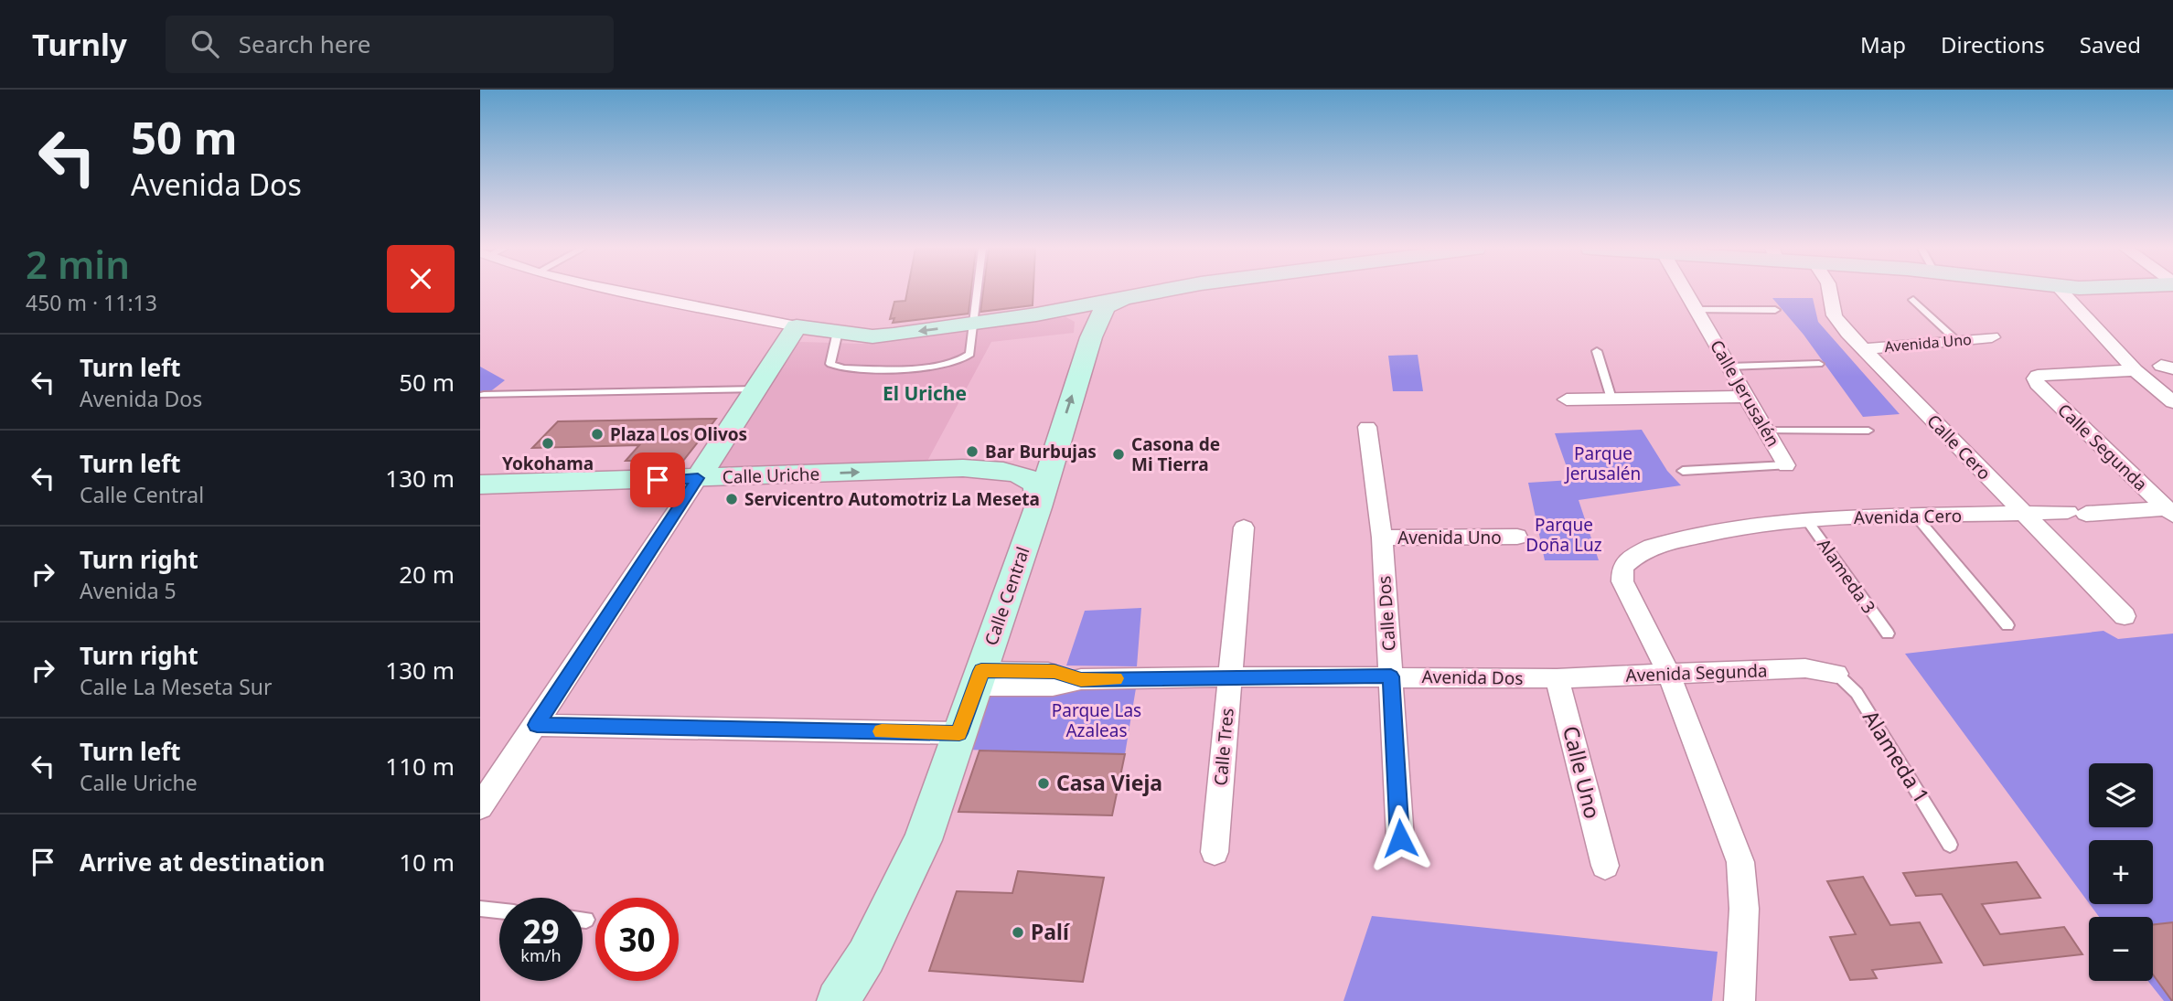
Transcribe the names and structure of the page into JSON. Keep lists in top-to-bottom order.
{
  "streets": {
    "main road": ["Calle Uriche", "Calle Central"],
    "street": [
      "Avenida Uno",
      "Calle Jerusalén",
      "Calle Cero",
      "Calle Segunda",
      "Avenida Cero",
      "Calle Dos",
      "Avenida Segunda",
      "Avenida Dos",
      "Calle Tres",
      "Calle Uno"
    ],
    "lane": ["Alameda 3", "Alameda 1"]
  },
  "crossings": [
    ["Avenida Uno", "Calle Cero"],
    ["Avenida Uno", "Calle Dos"],
    ["Calle Cero", "Avenida Cero"],
    ["Calle Segunda", "Avenida Cero"],
    ["Calle Uriche", "Calle Central"],
    ["Avenida Cero", "Alameda 3"],
    ["Avenida Cero", "Avenida Segunda"],
    ["Calle Central", "Avenida Dos"],
    ["Calle Dos", "Avenida Dos"],
    ["Avenida Segunda", "Avenida Dos"],
    ["Avenida Segunda", "Alameda 1"],
    ["Avenida Segunda", "Calle Uno"],
    ["Avenida Dos", "Calle Tres"],
    ["Avenida Dos", "Calle Uno"]
  ],
  "districts": ["El Uriche"],
  "parks": ["Parque Jerusalén", "Parque Doña Luz", "Parque Las Azaleas"],
  "places": [
    "Plaza Los Olivos",
    "Yokohama",
    "Bar Burbujas",
    "Casona de Mi Tierra",
    "Servicentro Automotriz La Meseta",
    "Casa Vieja",
    "Palí"
  ],
  "page": {
    "header": "Turnly",
    "search": "Search here",
    "nav": ["Map", "Directions", "Saved"],
    "turn": ["50 m", "Avenida Dos"],
    "heading": ["2 min", "450 m · 11:13"],
    "list": [
      {
        "name": "Turn left",
        "note": "Avenida Dos",
        "value": "50 m"
      },
      {
        "name": "Turn left",
        "note": "Calle Central",
        "value": "130 m"
      },
      {
        "name": "Turn right",
        "note": "Avenida 5",
        "value": "20 m"
      },
      {
        "name": "Turn right",
        "note": "Calle La Meseta Sur",
        "value": "130 m"
      },
      {
        "name": "Turn left",
        "note": "Calle Uriche",
        "value": "110 m"
      },
      {
        "name": "Arrive at destination",
        "value": "10 m"
      }
    ],
    "map_buttons": ["+", "−"],
    "speed": "29 km/h",
    "limit": "30"
  }
}
